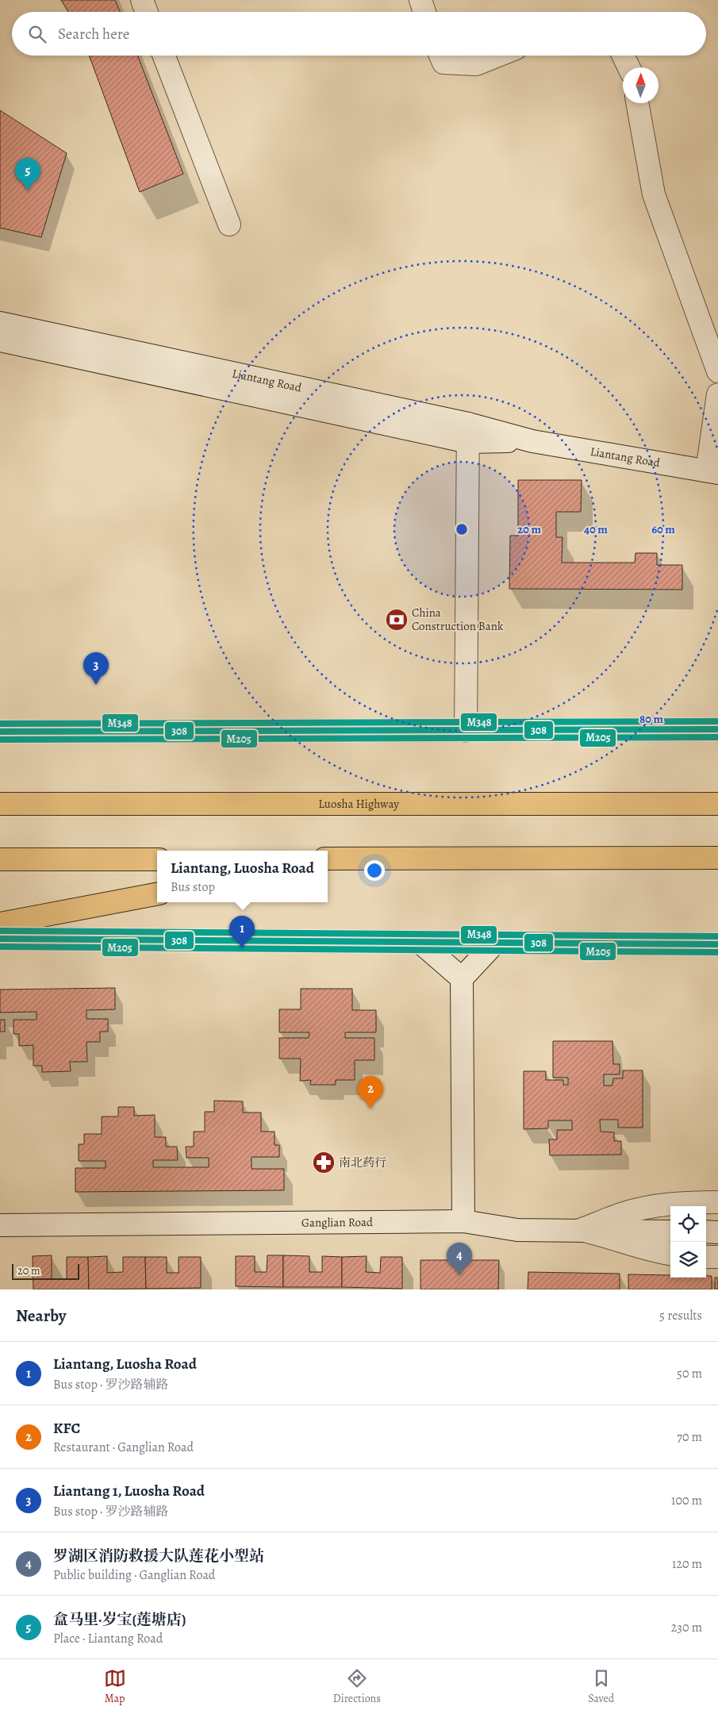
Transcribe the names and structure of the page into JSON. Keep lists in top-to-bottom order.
{
  "streets": {
    "main road": ["Luosha Highway"],
    "street": ["Liantang Road", "Ganglian Road"]
  },
  "places": {
    "bank": ["China Construction Bank"],
    "pharmacy": ["南北药行"]
  },
  "lines": ["transit line M348", "transit line 308", "transit line M205"],
  "scale_bar": "20 m",
  "north": "top",
  "page": {
    "search": "Search here",
    "pins": [
      "5",
      "3",
      "1",
      "2",
      "4"
    ],
    "popup": ["Liantang, Luosha Road", "Bus stop"],
    "scale": "20 m",
    "heading": ["Nearby", "5 results"],
    "list": [
      {
        "mark": "1",
        "name": "Liantang, Luosha Road",
        "note": "Bus stop · 罗沙路辅路",
        "value": "50 m"
      },
      {
        "mark": "2",
        "name": "KFC",
        "note": "Restaurant · Ganglian Road",
        "value": "70 m"
      },
      {
        "mark": "3",
        "name": "Liantang 1, Luosha Road",
        "note": "Bus stop · 罗沙路辅路",
        "value": "100 m"
      },
      {
        "mark": "4",
        "name": "罗湖区消防救援大队莲花小型站",
        "note": "Public building · Ganglian Road",
        "value": "120 m"
      },
      {
        "mark": "5",
        "name": "盒马里·岁宝(莲塘店)",
        "note": "Place · Liantang Road",
        "value": "230 m"
      }
    ],
    "nav": ["Map", "Directions", "Saved"]
  },
  "rings": [
    "20 m",
    "40 m",
    "60 m",
    "80 m"
  ]
}
